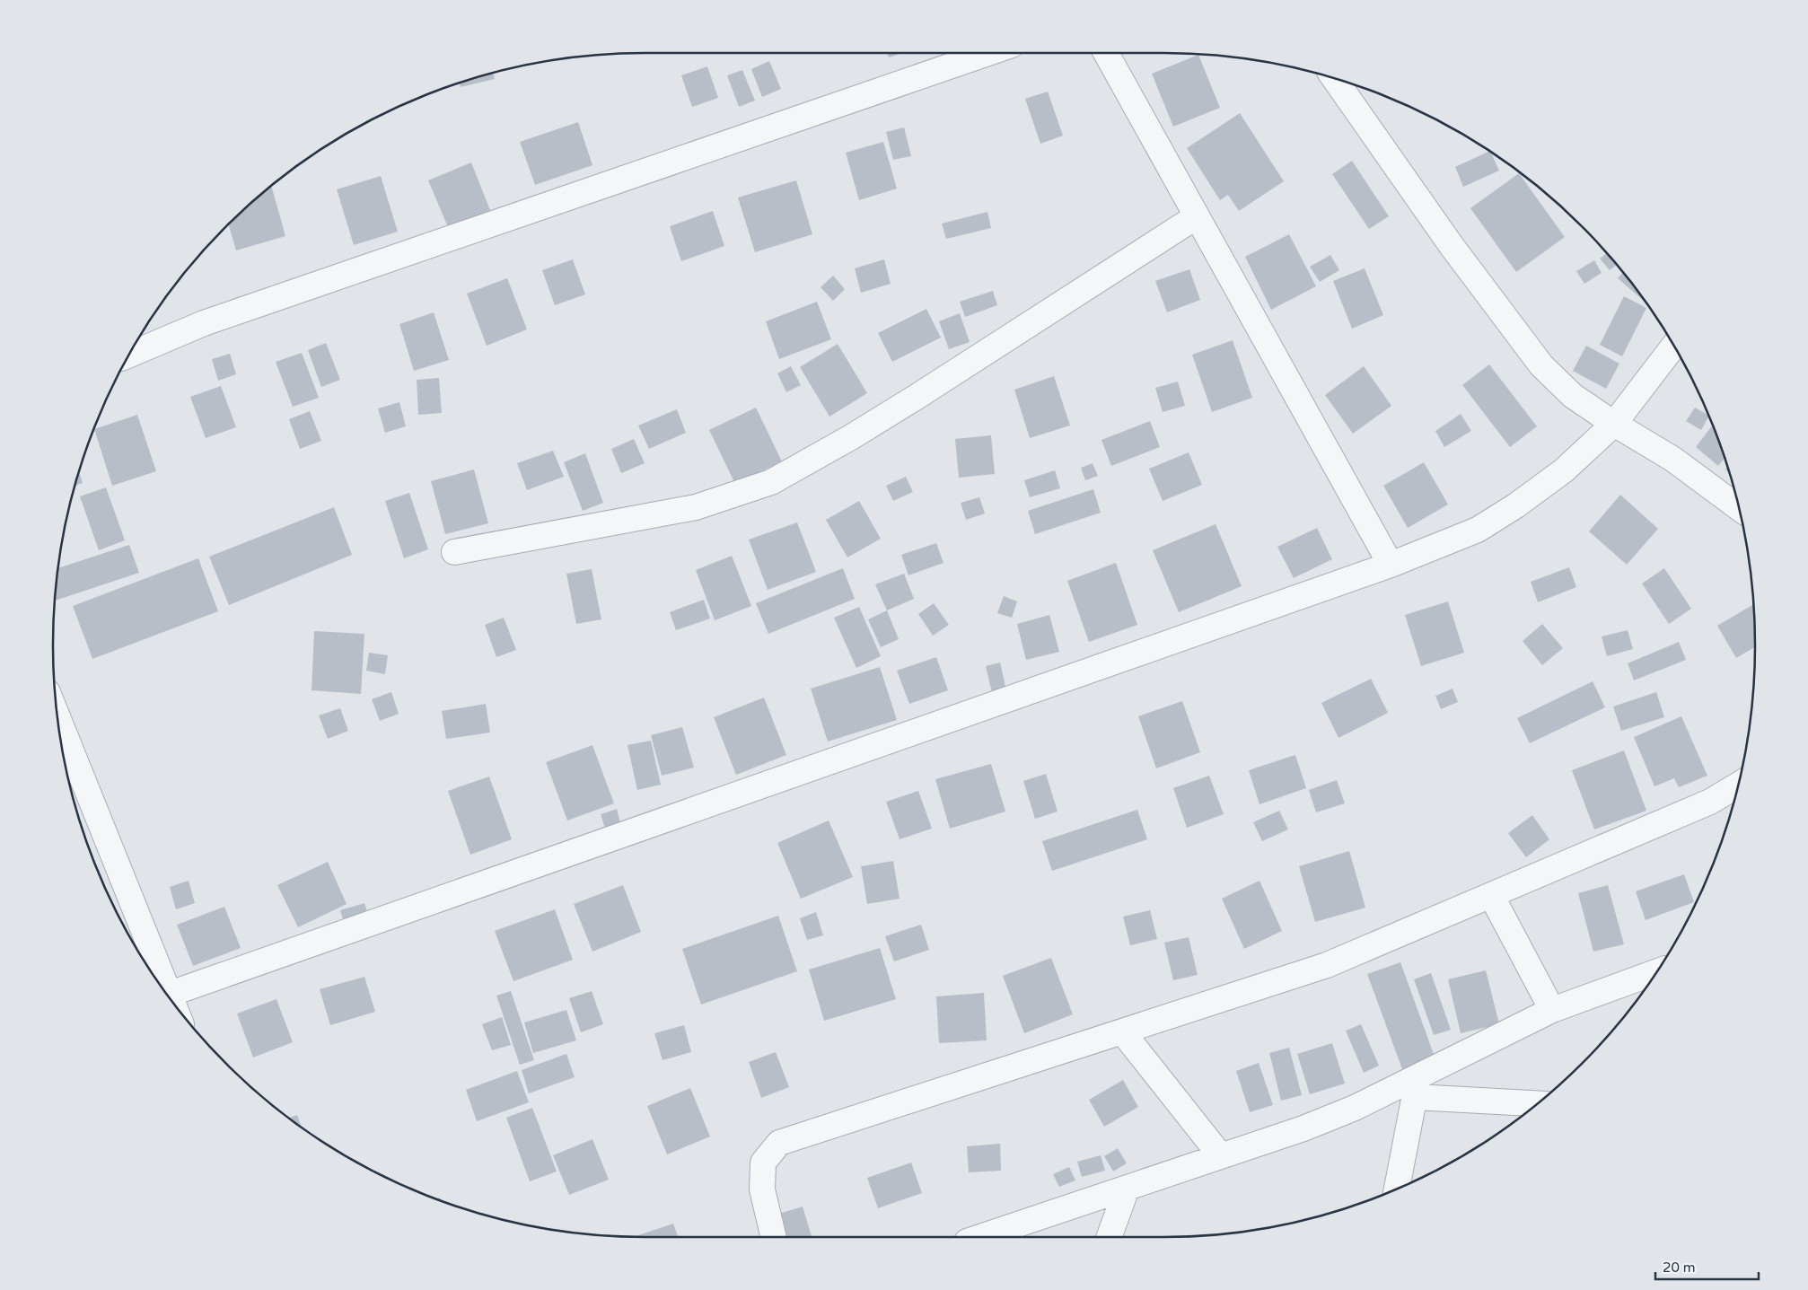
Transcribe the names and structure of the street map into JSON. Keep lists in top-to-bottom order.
{
  "scale_bar": "20 m"
}
